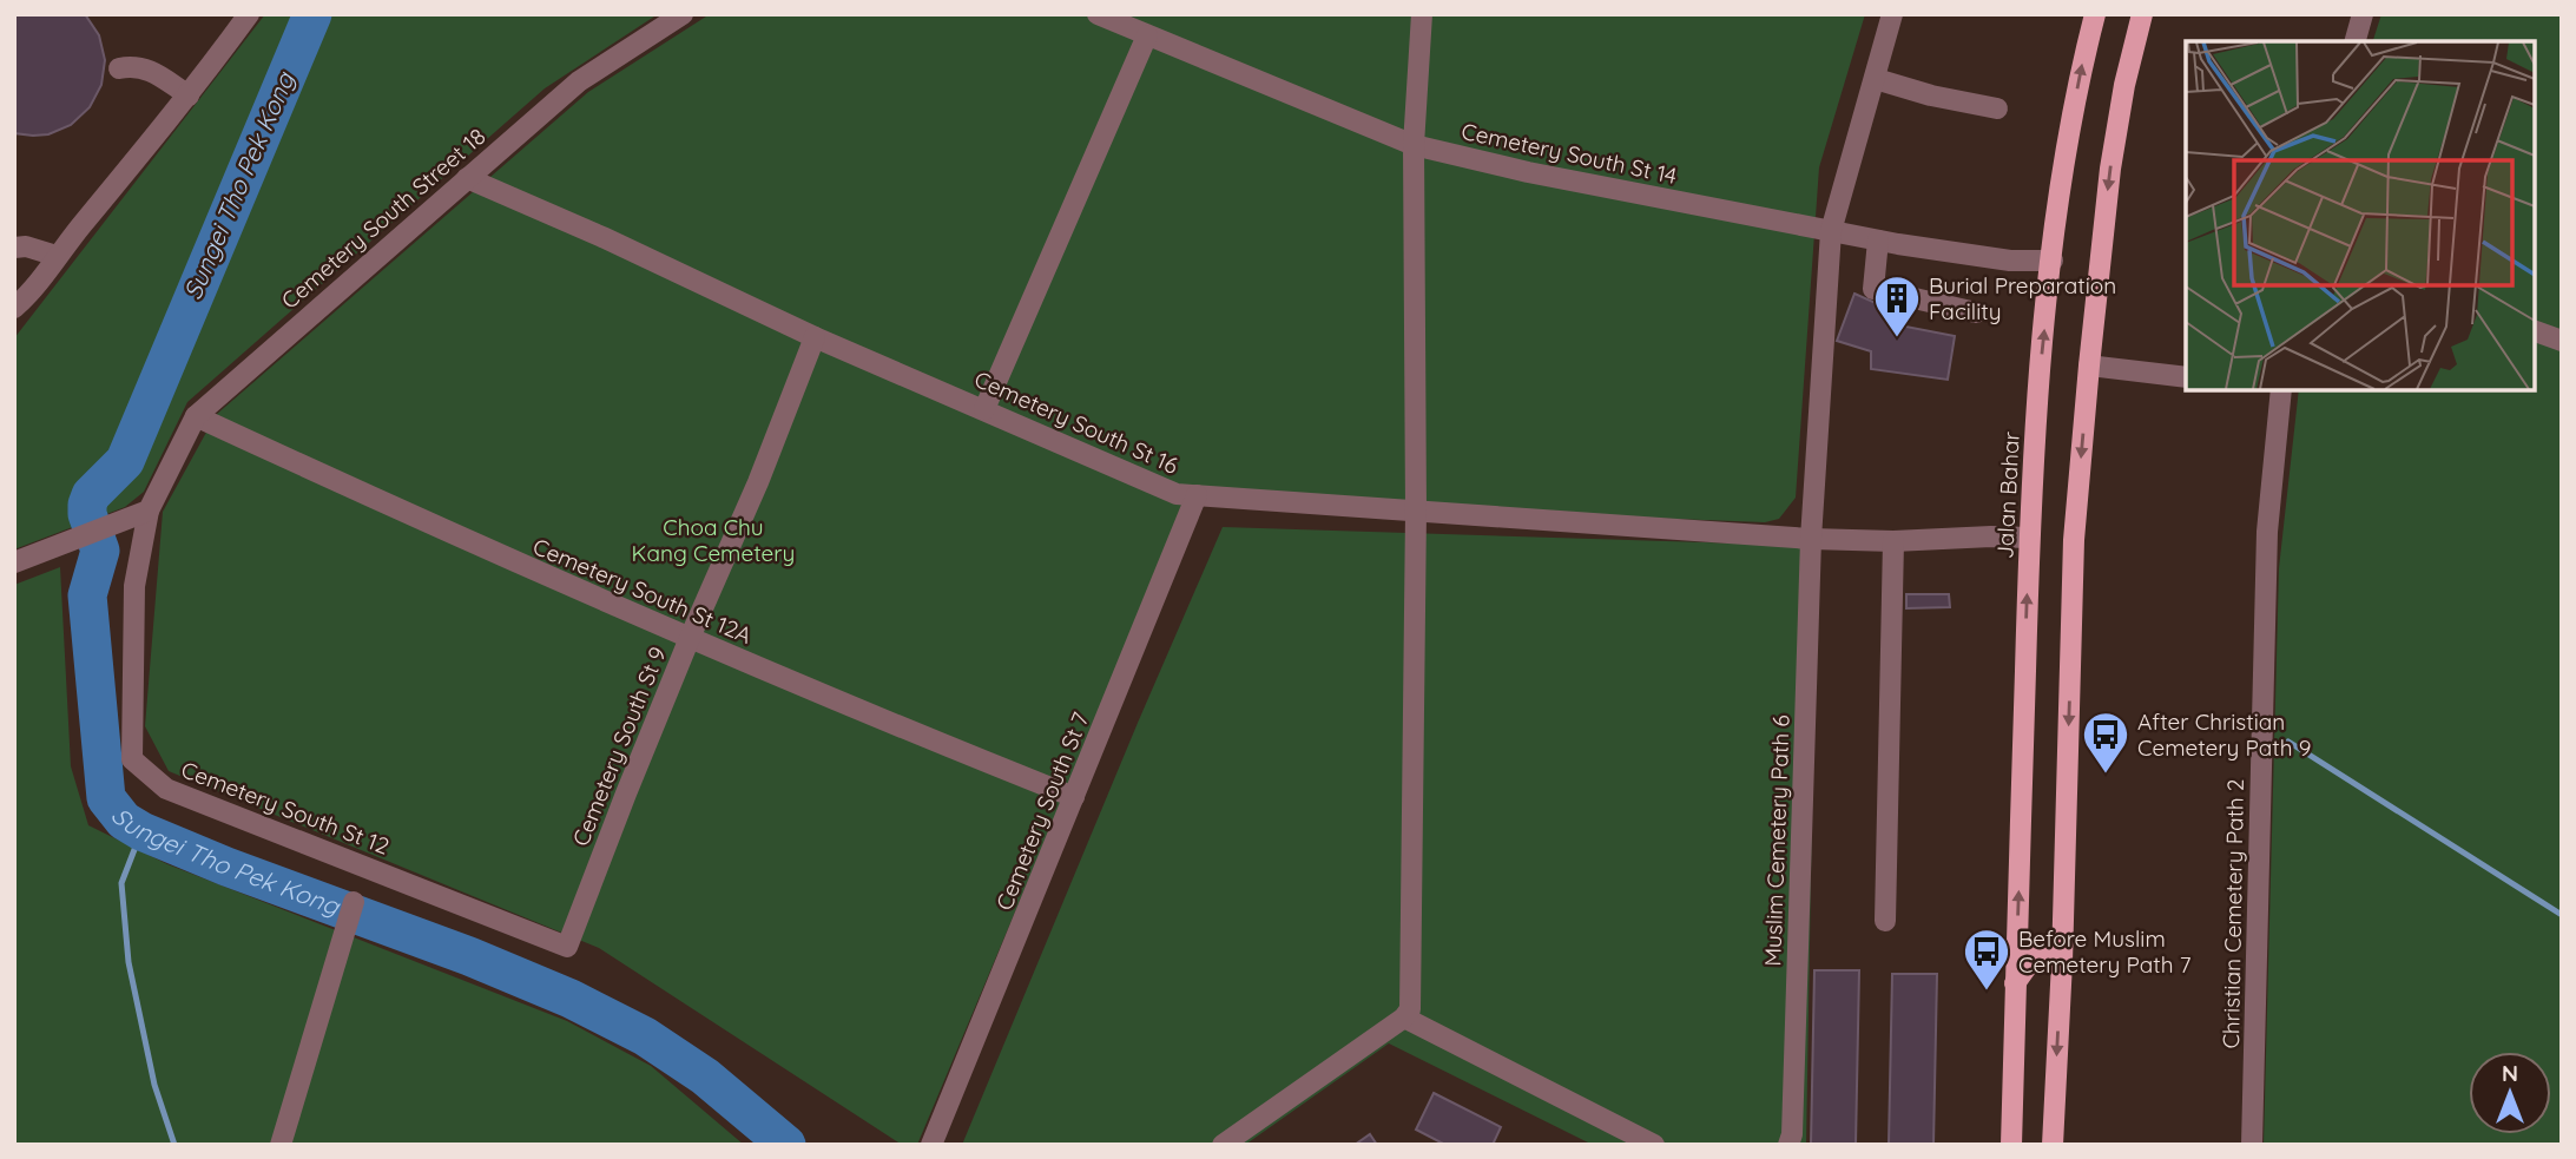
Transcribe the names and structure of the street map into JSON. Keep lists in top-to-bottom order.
{
  "streets": {
    "main road": ["Jalan Bahar"],
    "street": [
      "Cemetery South St 14",
      "Cemetery South Street 18",
      "Cemetery South St 16",
      "Cemetery South St 12A",
      "Cemetery South St 9",
      "Cemetery South St 12",
      "Cemetery South St 7",
      "Muslim Cemetery Path 6",
      "Christian Cemetery Path 2"
    ]
  },
  "crossings": [
    ["Cemetery South St 14", "Jalan Bahar"],
    ["Cemetery South St 14", "Muslim Cemetery Path 6"],
    ["Cemetery South Street 18", "Cemetery South St 16"],
    ["Cemetery South Street 18", "Cemetery South St 12A"],
    ["Cemetery South Street 18", "Cemetery South St 12"],
    ["Cemetery South St 16", "Jalan Bahar"],
    ["Cemetery South St 16", "Cemetery South St 9"],
    ["Cemetery South St 16", "Cemetery South St 7"],
    ["Cemetery South St 16", "Muslim Cemetery Path 6"],
    ["Cemetery South St 12A", "Cemetery South St 9"],
    ["Cemetery South St 12A", "Cemetery South St 7"],
    ["Cemetery South St 9", "Cemetery South St 12"]
  ],
  "water": ["Sungei Tho Pek Kong"],
  "parks": ["Choa Chu Kang Cemetery"],
  "places": {
    "building": ["Burial Preparation Facility"],
    "bus stop": ["After Christian Cemetery Path 9", "Before Muslim Cemetery Path 7"]
  },
  "north": "top"
}
